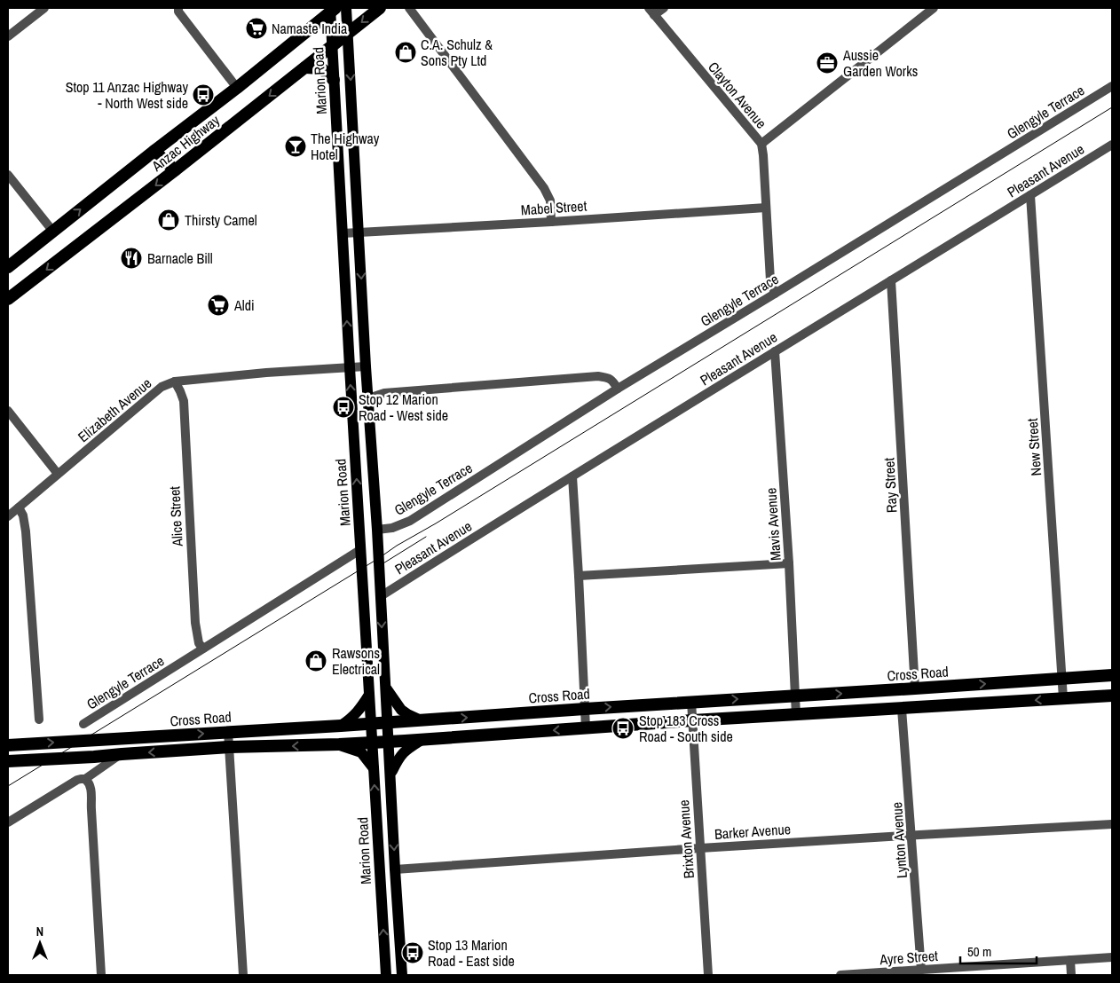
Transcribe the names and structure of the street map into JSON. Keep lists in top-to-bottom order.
{
  "streets": {
    "highway": ["Anzac Highway", "Cross Road"],
    "main road": ["Marion Road"],
    "street": [
      "Clayton Avenue",
      "Glengyle Terrace",
      "Pleasant Avenue",
      "Mabel Street",
      "Elizabeth Avenue",
      "New Street",
      "Ray Street",
      "Alice Street",
      "Mavis Avenue",
      "Barker Avenue",
      "Brixton Avenue",
      "Lynton Avenue",
      "Ayre Street"
    ]
  },
  "crossings": [
    ["Marion Road", "Glengyle Terrace"],
    ["Marion Road", "Anzac Highway"],
    ["Marion Road", "Mabel Street"],
    ["Marion Road", "Elizabeth Avenue"],
    ["Marion Road", "Cross Road"],
    ["Clayton Avenue", "Glengyle Terrace"],
    ["Clayton Avenue", "Mabel Street"],
    ["Glengyle Terrace", "Alice Street"],
    ["Pleasant Avenue", "New Street"],
    ["Pleasant Avenue", "Ray Street"],
    ["Pleasant Avenue", "Mavis Avenue"],
    ["Elizabeth Avenue", "Alice Street"],
    ["New Street", "Cross Road"],
    ["Ray Street", "Cross Road"],
    ["Mavis Avenue", "Cross Road"],
    ["Cross Road", "Brixton Avenue"],
    ["Cross Road", "Lynton Avenue"],
    ["Barker Avenue", "Brixton Avenue"],
    ["Barker Avenue", "Lynton Avenue"],
    ["Lynton Avenue", "Ayre Street"]
  ],
  "places": {
    "supermarket": ["Namaste India", "Aldi"],
    "shop": ["C.A. Schulz & Sons Pty Ltd", "Thirsty Camel", "Rawsons Electrical"],
    "office": ["Aussie Garden Works"],
    "bus stop": [
      "Stop 11 Anzac Highway - North West side",
      "Stop 12 Marion Road - West side",
      "Stop 183 Cross Road - South side",
      "Stop 13 Marion Road - East side"
    ],
    "bar": ["The Highway Hotel"],
    "restaurant": ["Barnacle Bill"]
  },
  "scale_bar": "50 m",
  "north": "top"
}
